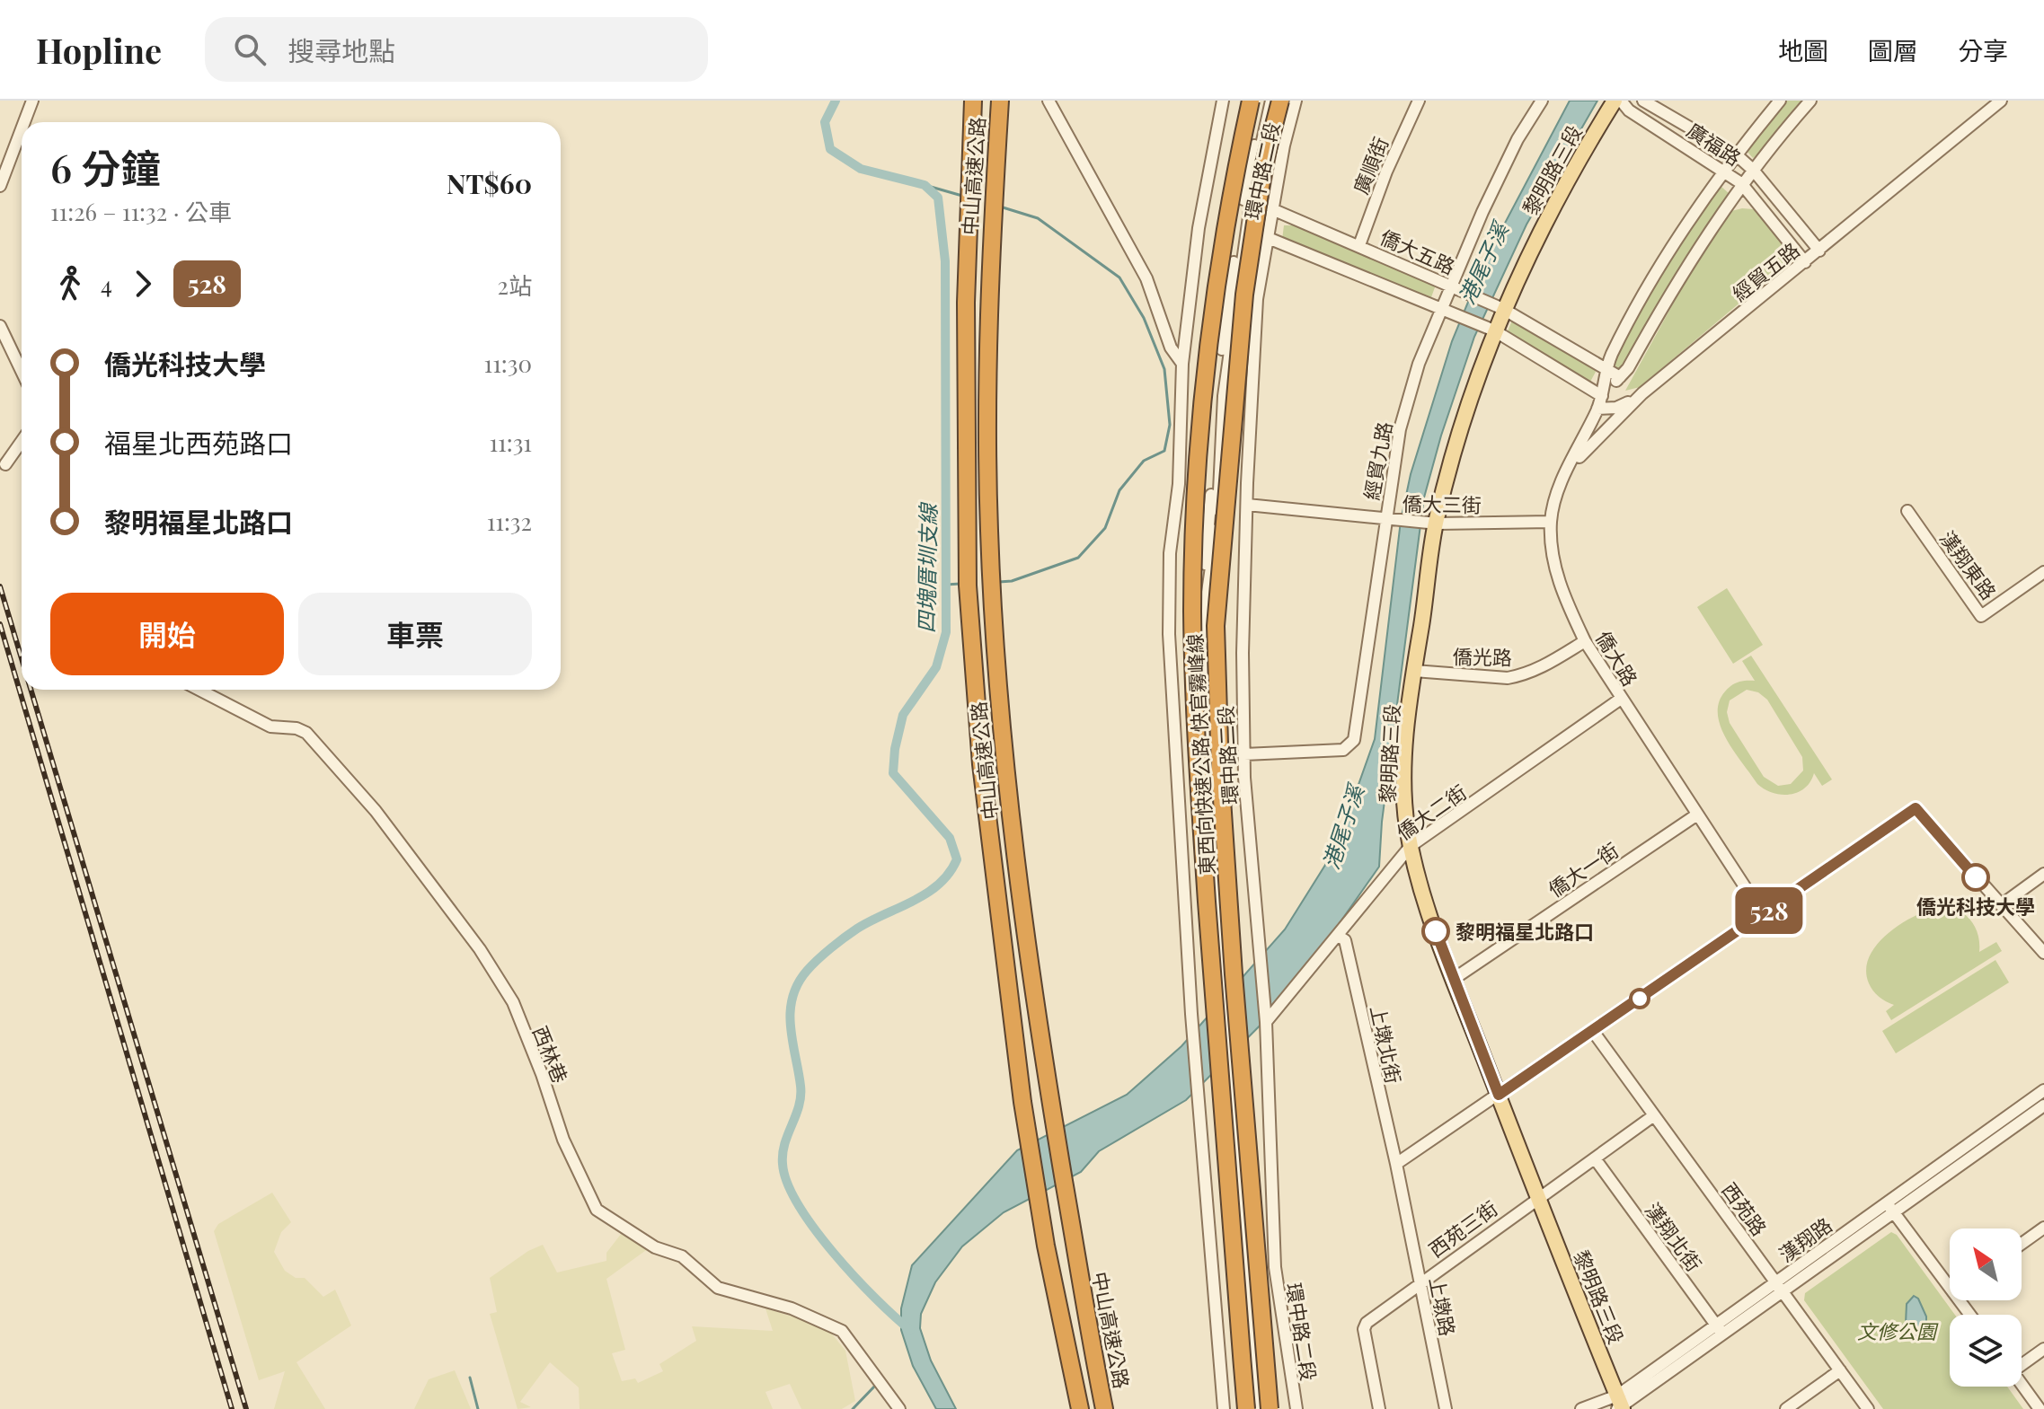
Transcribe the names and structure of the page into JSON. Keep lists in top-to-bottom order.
{
  "streets": {
    "highway": ["中山高速公路", "東西向快速公路 快官霧峰線"],
    "main road": ["黎明路三段"],
    "street": [
      "廣福路",
      "廣順街",
      "環中路二段",
      "僑大五路",
      "經貿五路",
      "經貿九路",
      "僑大三街",
      "漢翔東路",
      "僑光路",
      "僑大路",
      "僑大二街",
      "僑大一街",
      "上墩北街",
      "西林巷",
      "西苑路",
      "西苑三街",
      "漢翔北街",
      "漢翔路",
      "上墩路"
    ]
  },
  "crossings": [
    ["廣福路", "經貿五路"],
    ["廣福路", "僑大路"],
    ["廣順街", "僑大五路"],
    ["黎明路三段", "僑大五路"],
    ["黎明路三段", "僑大三街"],
    ["黎明路三段", "僑光路"],
    ["黎明路三段", "僑大二街"],
    ["黎明路三段", "僑大一街"],
    ["黎明路三段", "西苑三街"],
    ["黎明路三段", "漢翔路"],
    ["環中路二段", "僑大五路"],
    ["環中路二段", "經貿九路"],
    ["環中路二段", "僑大三街"],
    ["環中路二段", "僑大二街"],
    ["僑大五路", "經貿九路"],
    ["僑大五路", "僑大路"],
    ["經貿五路", "僑大路"],
    ["經貿九路", "僑大三街"],
    ["僑大三街", "僑大路"],
    ["僑光路", "僑大路"],
    ["僑大路", "僑大二街"],
    ["僑大路", "僑大一街"],
    ["僑大二街", "上墩北街"],
    ["上墩北街", "上墩路"],
    ["西苑路", "西苑三街"],
    ["西苑路", "漢翔路"],
    ["西苑三街", "漢翔北街"],
    ["西苑三街", "上墩路"],
    ["漢翔北街", "漢翔路"]
  ],
  "water": ["港尾子溪", "四塊厝圳支線"],
  "parks": ["文修公園"],
  "places": ["僑光科技大學", "黎明福星北路口"],
  "lines": ["bus line 528"],
  "north": "top left",
  "page": {
    "header": "Hopline",
    "search": "搜尋地點",
    "nav": ["地圖", "圖層", "分享"],
    "on_map": "528",
    "heading": ["6 分鐘", "11:26 – 11:32 · 公車", "NT$60"],
    "legs": ["4", "528", "2站"],
    "list": [
      {
        "name": "僑光科技大學",
        "value": "11:30"
      },
      {
        "name": "福星北西苑路口",
        "value": "11:31"
      },
      {
        "name": "黎明福星北路口",
        "value": "11:32"
      }
    ],
    "buttons": ["開始", "車票"]
  }
}
